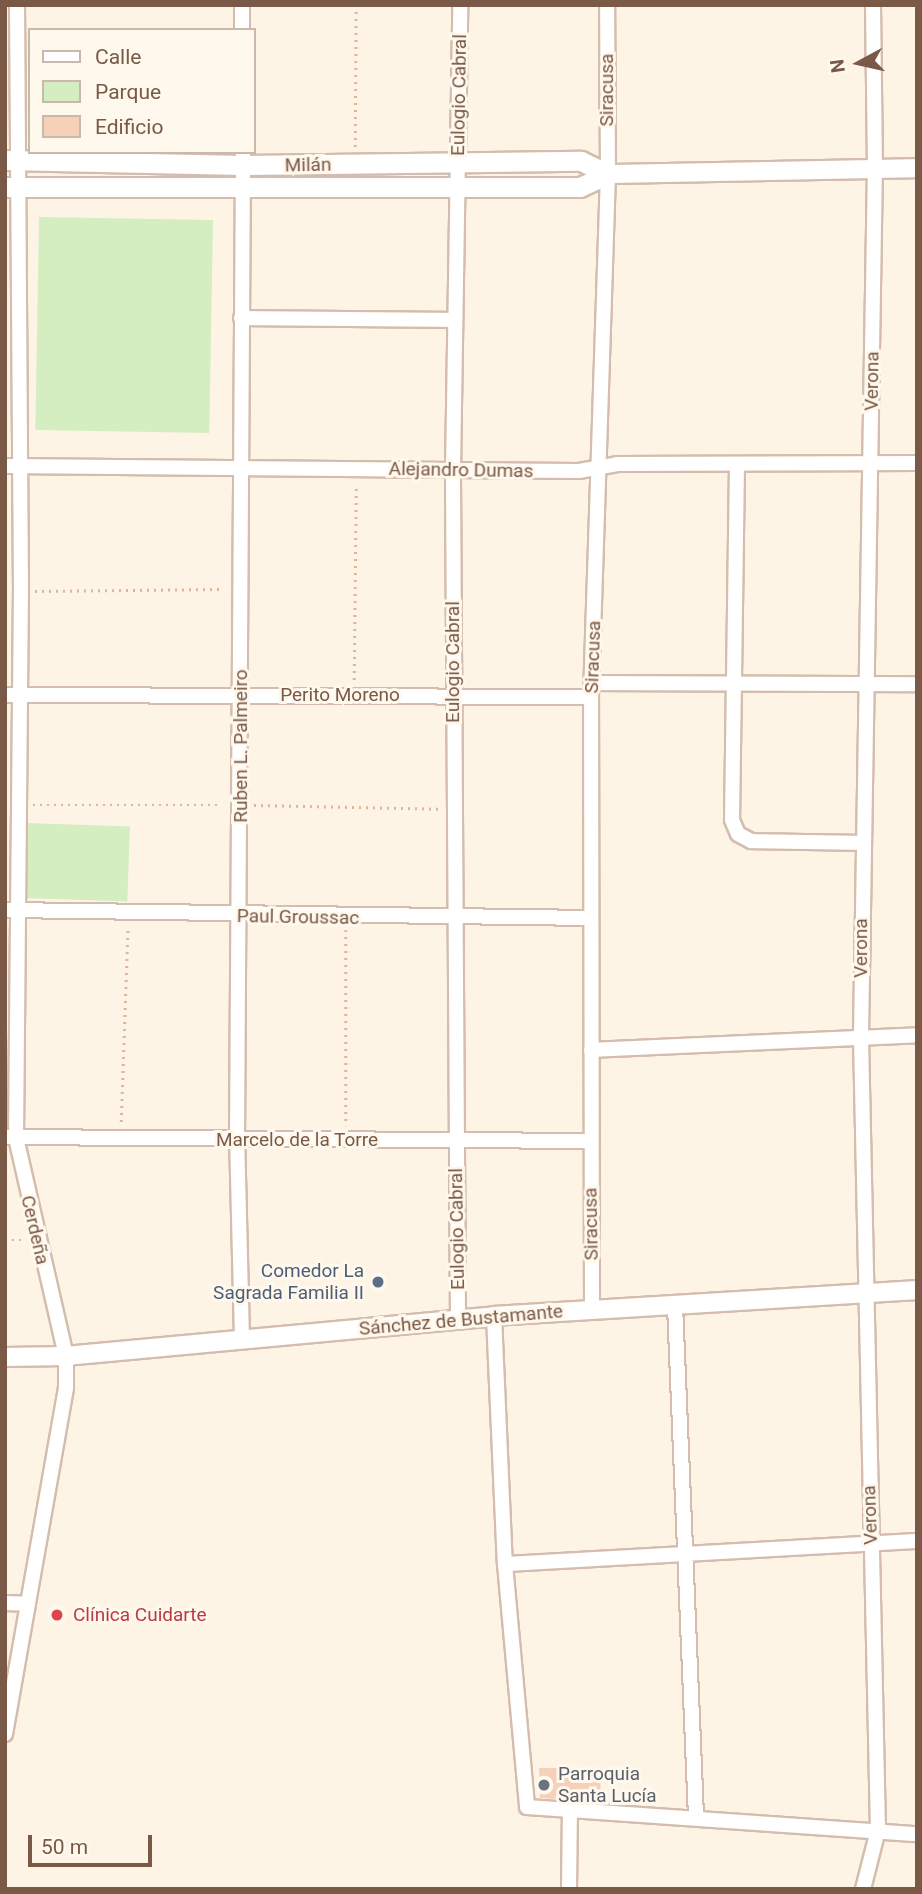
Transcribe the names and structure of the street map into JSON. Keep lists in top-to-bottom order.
{
  "streets": {
    "main road": ["Milán"],
    "street": [
      "Siracusa",
      "Eulogio Cabral",
      "Verona",
      "Alejandro Dumas",
      "Perito Moreno",
      "Ruben L. Palmeiro",
      "Paul Groussac",
      "Marcelo de la Torre",
      "Cerdeña",
      "Sánchez de Bustamante"
    ]
  },
  "crossings": [
    ["Siracusa", "Milán"],
    ["Siracusa", "Alejandro Dumas"],
    ["Siracusa", "Perito Moreno"],
    ["Siracusa", "Paul Groussac"],
    ["Siracusa", "Marcelo de la Torre"],
    ["Siracusa", "Sánchez de Bustamante"],
    ["Eulogio Cabral", "Milán"],
    ["Eulogio Cabral", "Alejandro Dumas"],
    ["Eulogio Cabral", "Perito Moreno"],
    ["Eulogio Cabral", "Paul Groussac"],
    ["Eulogio Cabral", "Marcelo de la Torre"],
    ["Eulogio Cabral", "Sánchez de Bustamante"],
    ["Milán", "Verona"],
    ["Milán", "Ruben L. Palmeiro"],
    ["Milán", "Cerdeña"],
    ["Verona", "Alejandro Dumas"],
    ["Verona", "Perito Moreno"],
    ["Verona", "Sánchez de Bustamante"],
    ["Alejandro Dumas", "Ruben L. Palmeiro"],
    ["Alejandro Dumas", "Cerdeña"],
    ["Perito Moreno", "Ruben L. Palmeiro"],
    ["Perito Moreno", "Cerdeña"],
    ["Ruben L. Palmeiro", "Paul Groussac"],
    ["Ruben L. Palmeiro", "Marcelo de la Torre"],
    ["Ruben L. Palmeiro", "Sánchez de Bustamante"],
    ["Paul Groussac", "Cerdeña"],
    ["Marcelo de la Torre", "Cerdeña"],
    ["Cerdeña", "Sánchez de Bustamante"]
  ],
  "places": ["Comedor La Sagrada Familia II", "Clínica Cuidarte", "Parroquia Santa Lucía"],
  "legend": ["Calle", "Parque", "Edificio"],
  "scale_bar": "50 m",
  "north": "left"
}
